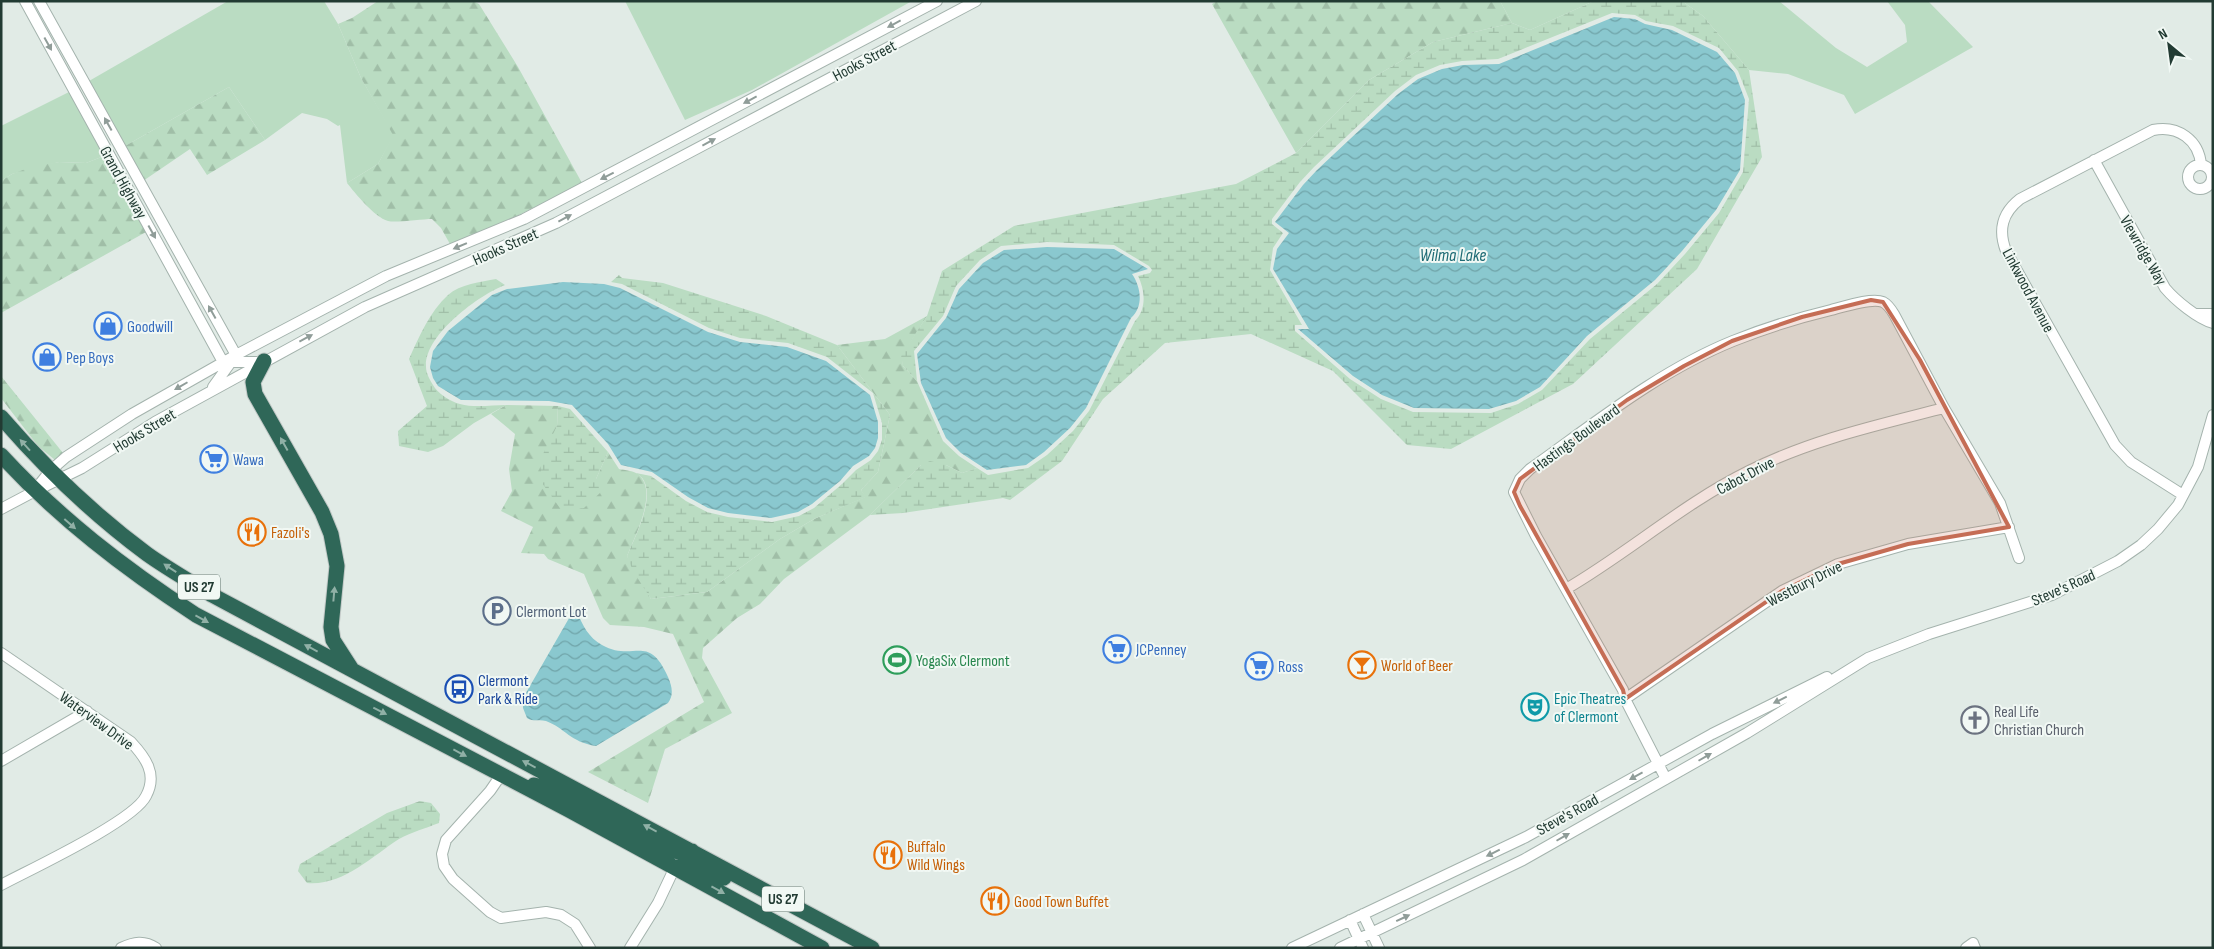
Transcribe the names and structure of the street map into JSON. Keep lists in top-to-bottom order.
{
  "streets": {
    "highway": ["US 27"],
    "street": [
      "Hooks Street",
      "Grand Highway",
      "Viewridge Way",
      "Linkwood Avenue",
      "Hastings Boulevard",
      "Cabot Drive",
      "Westbury Drive",
      "Steve's Road",
      "Waterview Drive"
    ]
  },
  "crossings": [
    ["Hooks Street", "Grand Highway"],
    ["Hooks Street", "US 27"],
    ["Viewridge Way", "Linkwood Avenue"],
    ["Linkwood Avenue", "Steve's Road"],
    ["Hastings Boulevard", "Cabot Drive"],
    ["Hastings Boulevard", "Westbury Drive"],
    ["Hastings Boulevard", "Steve's Road"]
  ],
  "water": ["Wilma Lake"],
  "places": {
    "shop": ["Goodwill", "Pep Boys"],
    "supermarket": ["Wawa", "JCPenney", "Ross"],
    "restaurant": ["Fazoli's", "Buffalo Wild Wings", "Good Town Buffet"],
    "parking": ["Clermont Lot"],
    "sports": ["YogaSix Clermont"],
    "bar": ["World of Beer"],
    "bus stop": ["Clermont Park & Ride"],
    "theatre": ["Epic Theatres of Clermont"],
    "church": ["Real Life Christian Church"]
  },
  "north": "top left"
}
